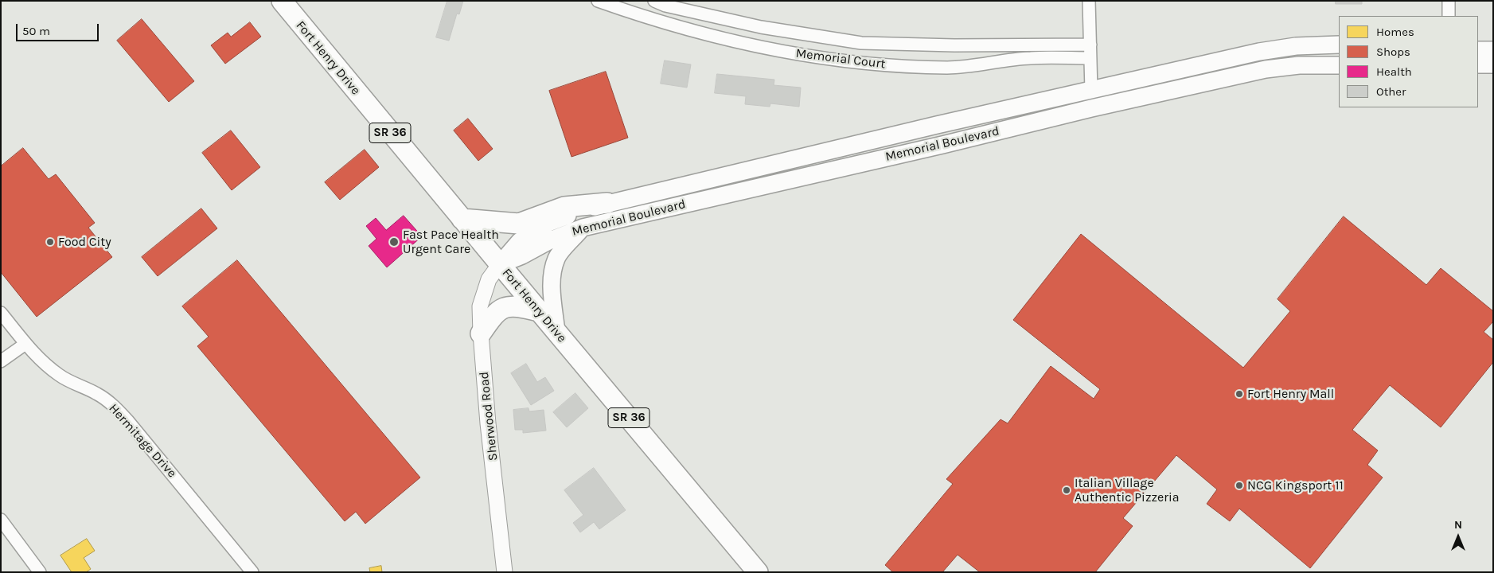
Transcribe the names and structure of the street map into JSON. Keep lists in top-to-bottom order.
{
  "streets": {
    "main road": ["Fort Henry Drive", "SR 36", "Memorial Boulevard"],
    "street": ["Memorial Court", "Sherwood Road", "Hermitage Drive"]
  },
  "crossings": [
    ["Fort Henry Drive", "Memorial Boulevard"],
    ["Fort Henry Drive", "Sherwood Road"],
    ["Memorial Boulevard", "Sherwood Road"]
  ],
  "places": [
    "Food City",
    "Fast Pace Health Urgent Care",
    "Fort Henry Mall",
    "NCG Kingsport 11",
    "Italian Village Authentic Pizzeria"
  ],
  "legend": [
    "Homes",
    "Shops",
    "Health",
    "Other"
  ],
  "scale_bar": "50 m",
  "north": "top"
}
